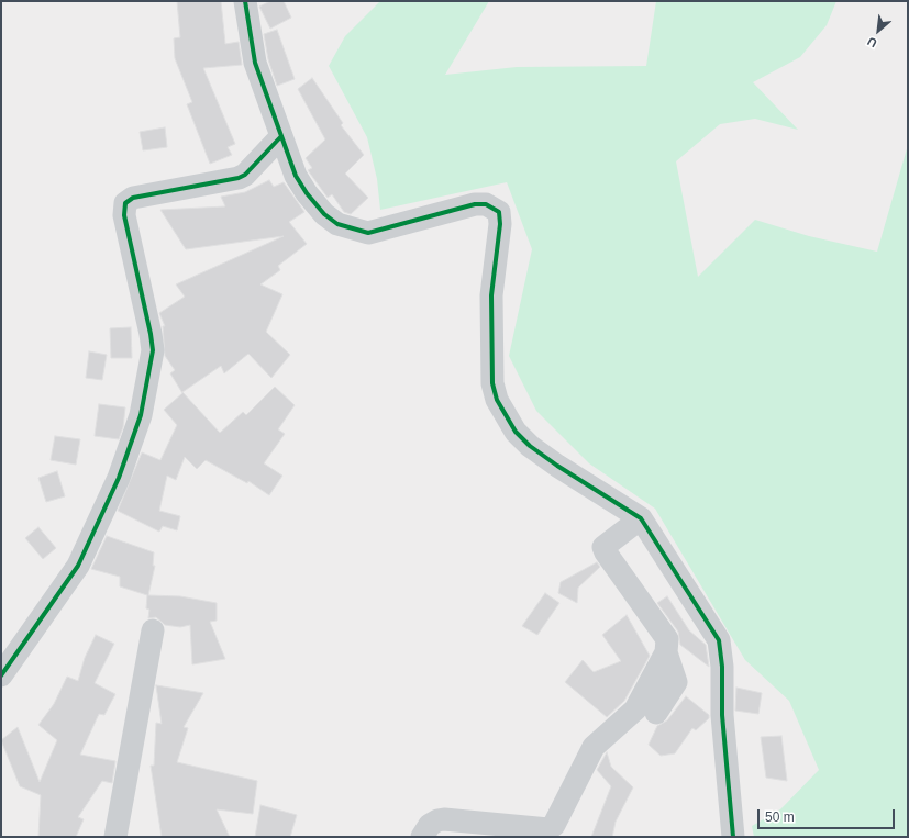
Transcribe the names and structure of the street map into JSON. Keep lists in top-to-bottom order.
{
  "scale_bar": "50 m",
  "north": "bottom left"
}
